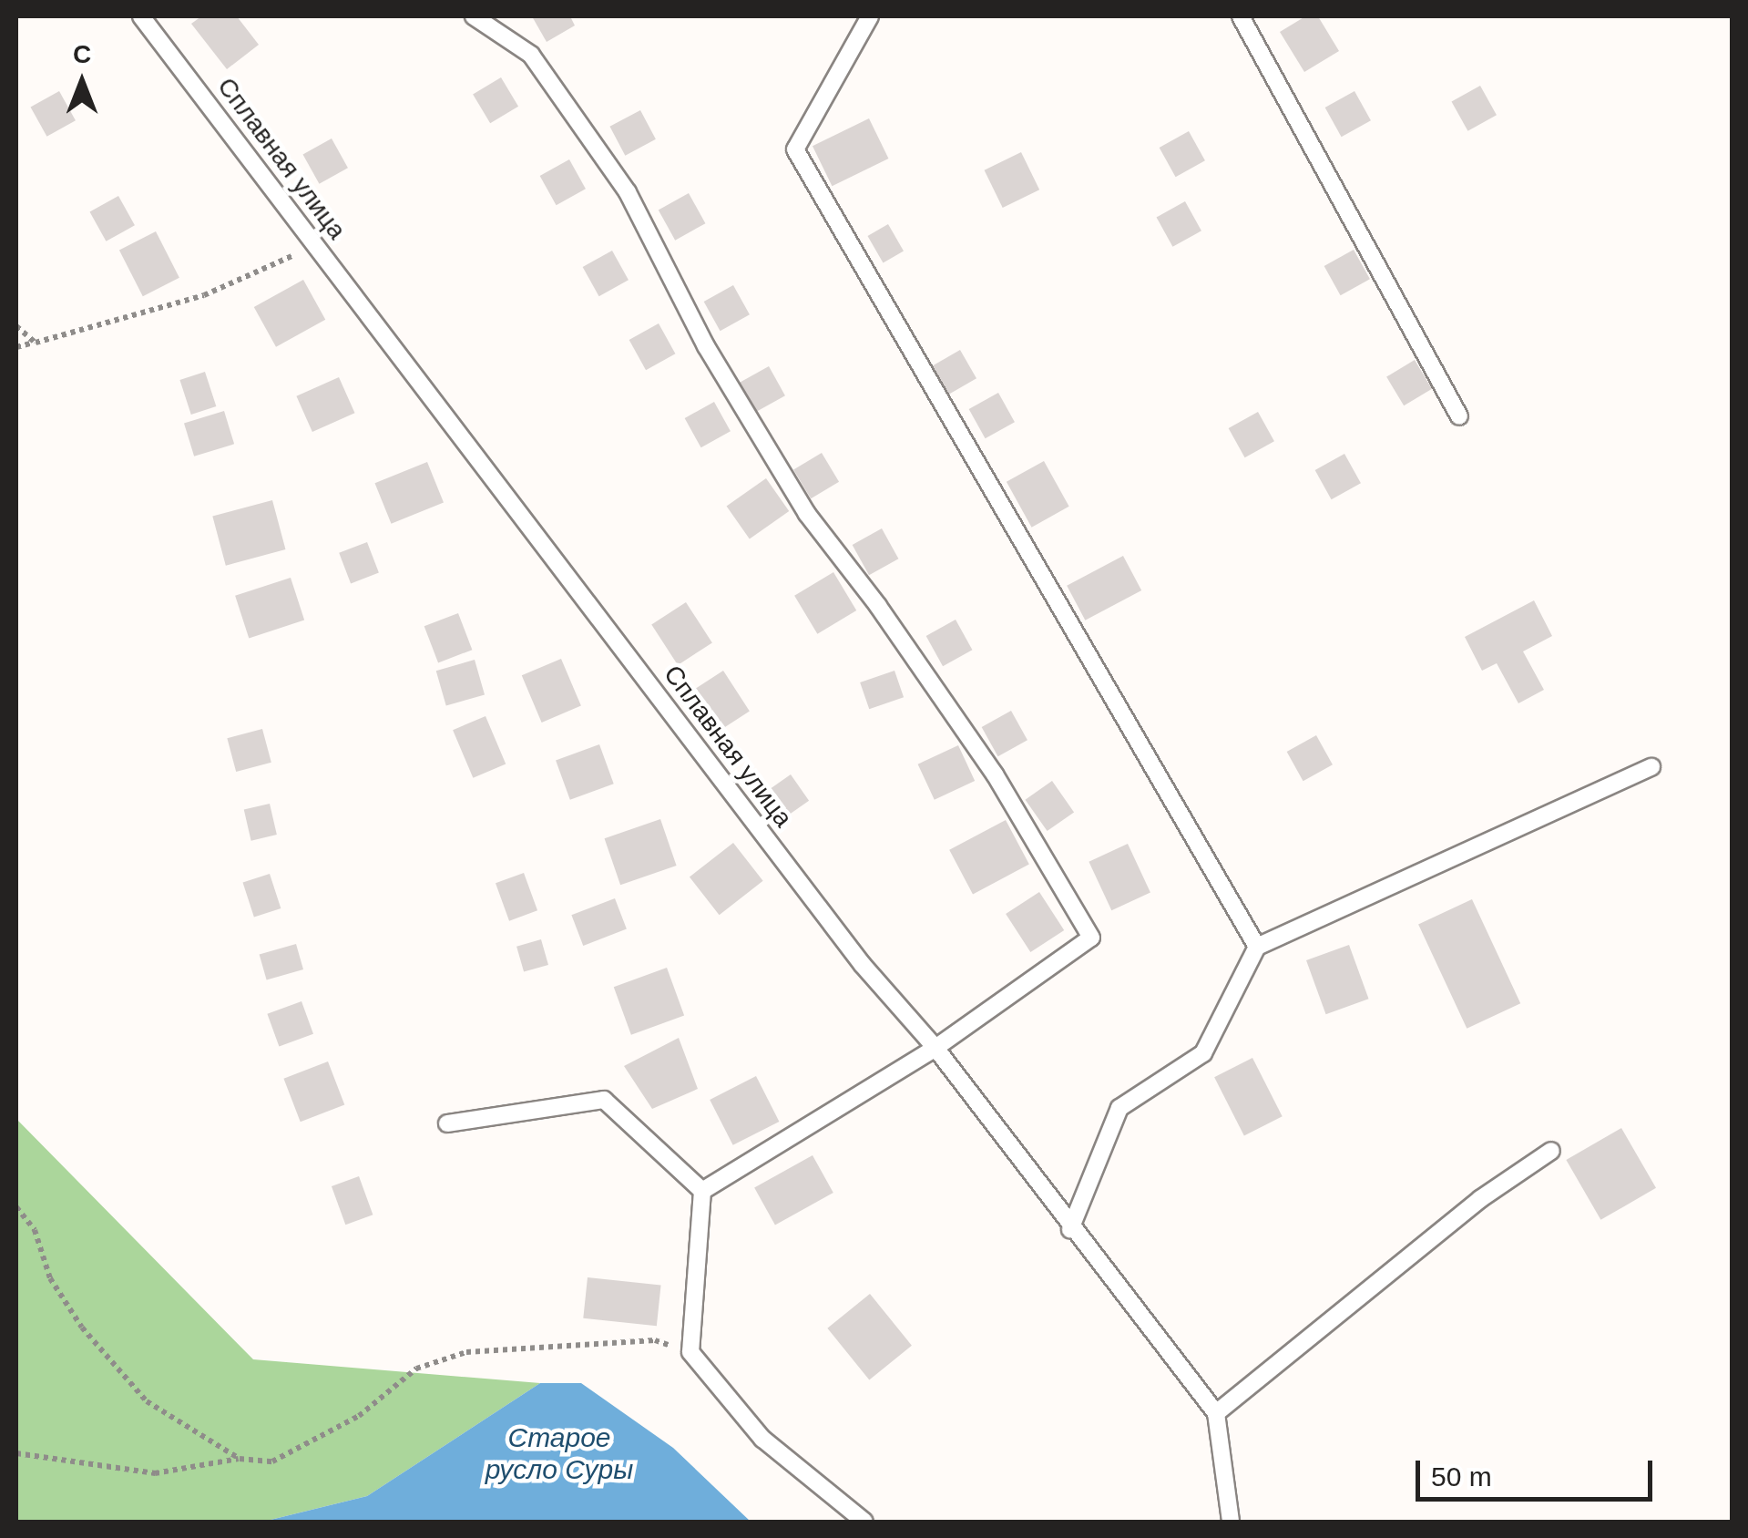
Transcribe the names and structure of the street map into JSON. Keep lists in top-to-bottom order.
{
  "streets": {
    "lane": ["Сплавная улица"]
  },
  "water": ["Старое русло Суры"],
  "scale_bar": "50 m",
  "north": "top"
}
